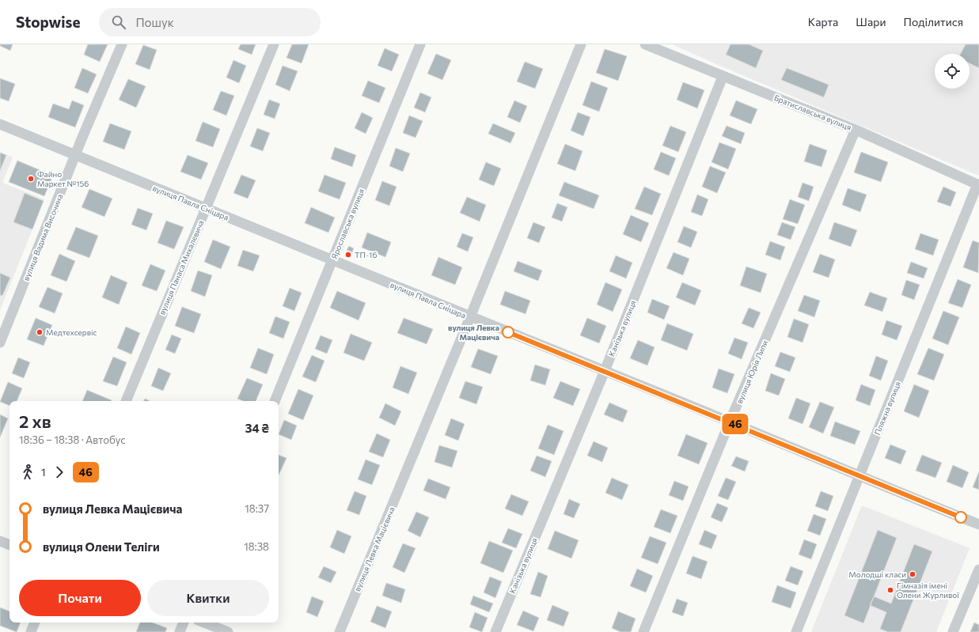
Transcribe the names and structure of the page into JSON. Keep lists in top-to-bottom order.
{
  "streets": {
    "street": [
      "Братиславська вулиця",
      "вулиця Павла Сніцара",
      "Ярославська вулиця",
      "вулиця Вадима Височина",
      "вулиця Панаса Михалевича",
      "Канізька вулиця",
      "вулиця Юрія Липи",
      "Пляжна вулиця",
      "вулиця Левка Мацієвича"
    ]
  },
  "crossings": [
    ["Братиславська вулиця", "Канізька вулиця"],
    ["Братиславська вулиця", "вулиця Юрія Липи"],
    ["Братиславська вулиця", "Пляжна вулиця"],
    ["вулиця Павла Сніцара", "Ярославська вулиця"],
    ["вулиця Павла Сніцара", "вулиця Вадима Височина"],
    ["вулиця Павла Сніцара", "вулиця Панаса Михалевича"],
    ["вулиця Павла Сніцара", "Канізька вулиця"],
    ["вулиця Павла Сніцара", "вулиця Юрія Липи"],
    ["вулиця Павла Сніцара", "Пляжна вулиця"],
    ["вулиця Павла Сніцара", "вулиця Левка Мацієвича"]
  ],
  "places": [
    "Файно Маркет №156",
    "ТП-16",
    "Медтехсервіс",
    "вулиця Левка Мацієвича",
    "Молодші класи",
    "Гімназія імені Олени Журливої"
  ],
  "lines": ["bus line 46"],
  "page": {
    "header": "Stopwise",
    "search": "Пошук",
    "nav": ["Карта", "Шари", "Поділитися"],
    "on_map": "46",
    "heading": ["2 хв", "18:36 – 18:38 · Автобус", "34 ₴"],
    "legs": ["1", "46"],
    "list": [
      {
        "name": "вулиця Левка Мацієвича",
        "value": "18:37"
      },
      {
        "name": "вулиця Олени Теліги",
        "value": "18:38"
      }
    ],
    "buttons": ["Почати", "Квитки"]
  }
}
